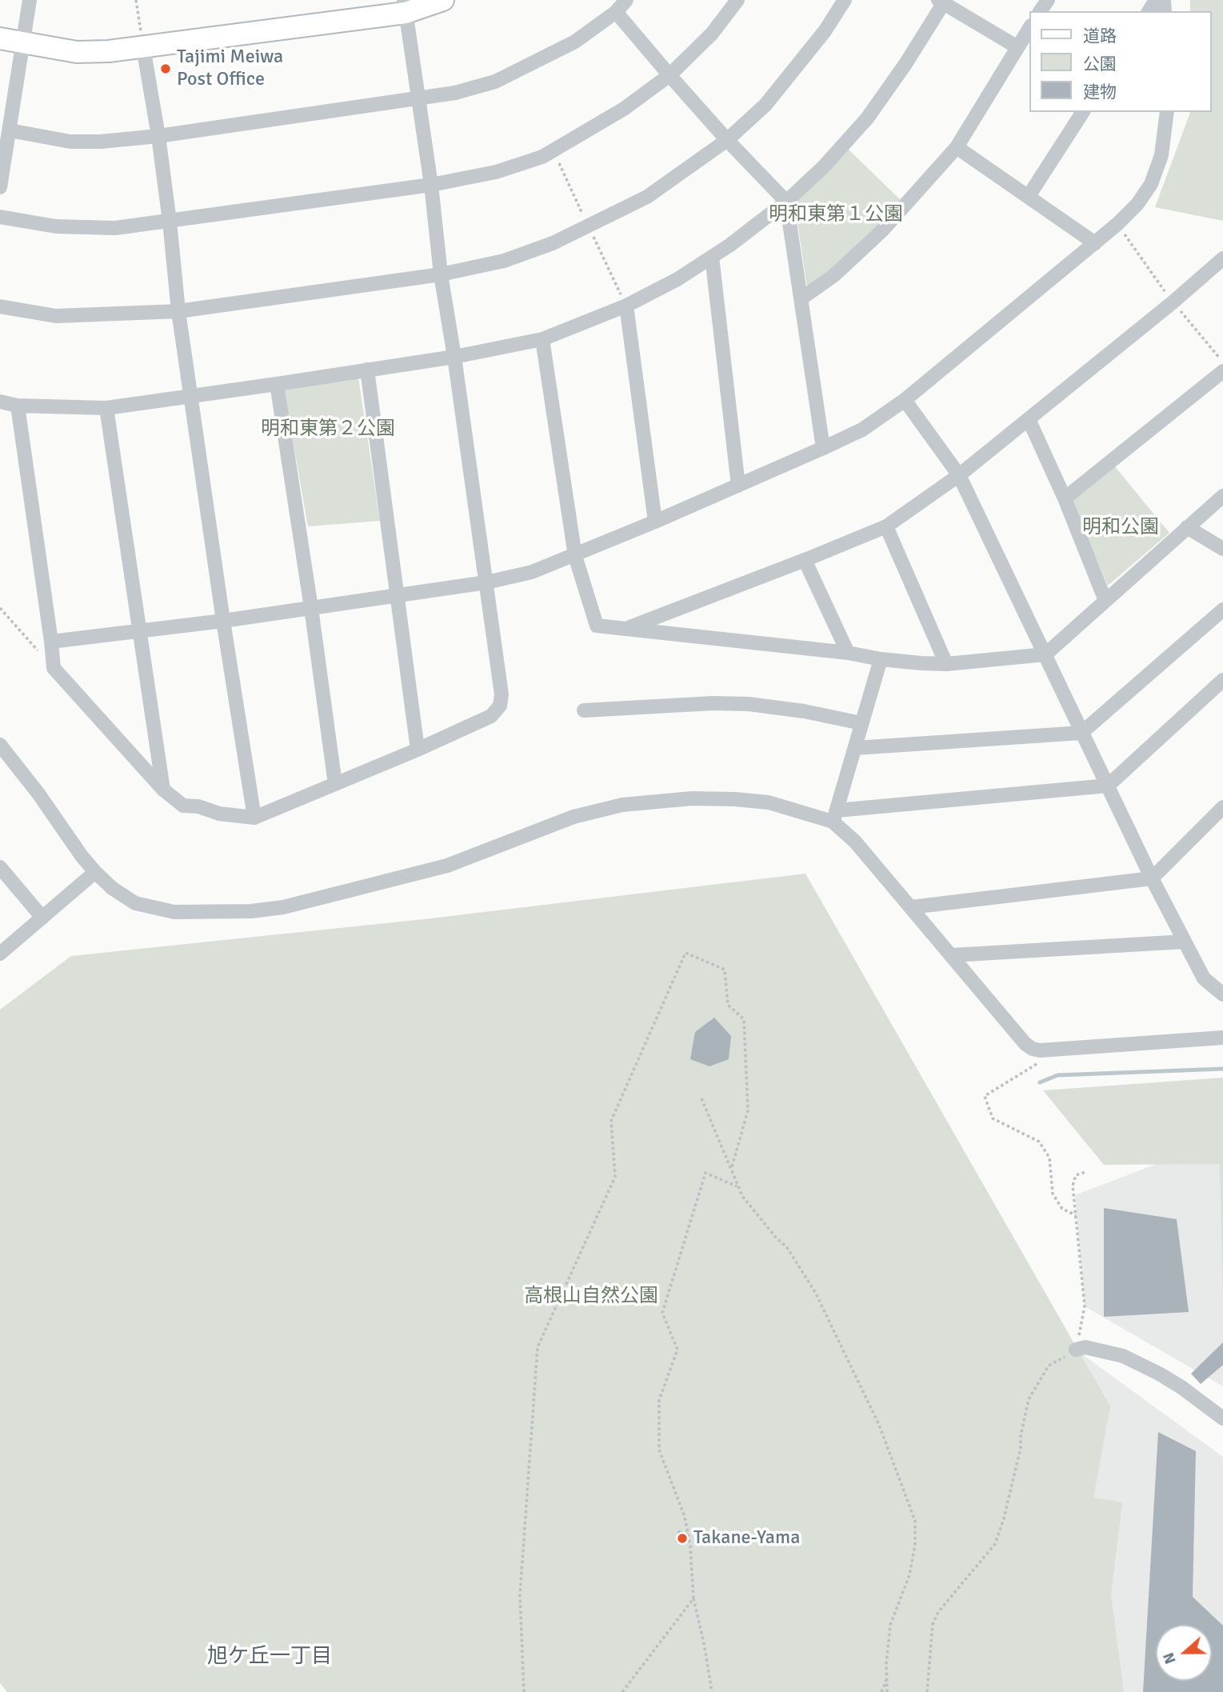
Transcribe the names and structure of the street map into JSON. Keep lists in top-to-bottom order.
{
  "districts": ["旭ケ丘一丁目"],
  "parks": [
    "明和東第１公園",
    "明和東第２公園",
    "明和公園",
    "高根山自然公園"
  ],
  "places": ["Tajimi Meiwa Post Office", "Takane-Yama"],
  "legend": ["道路", "公園", "建物"],
  "north": "left"
}
